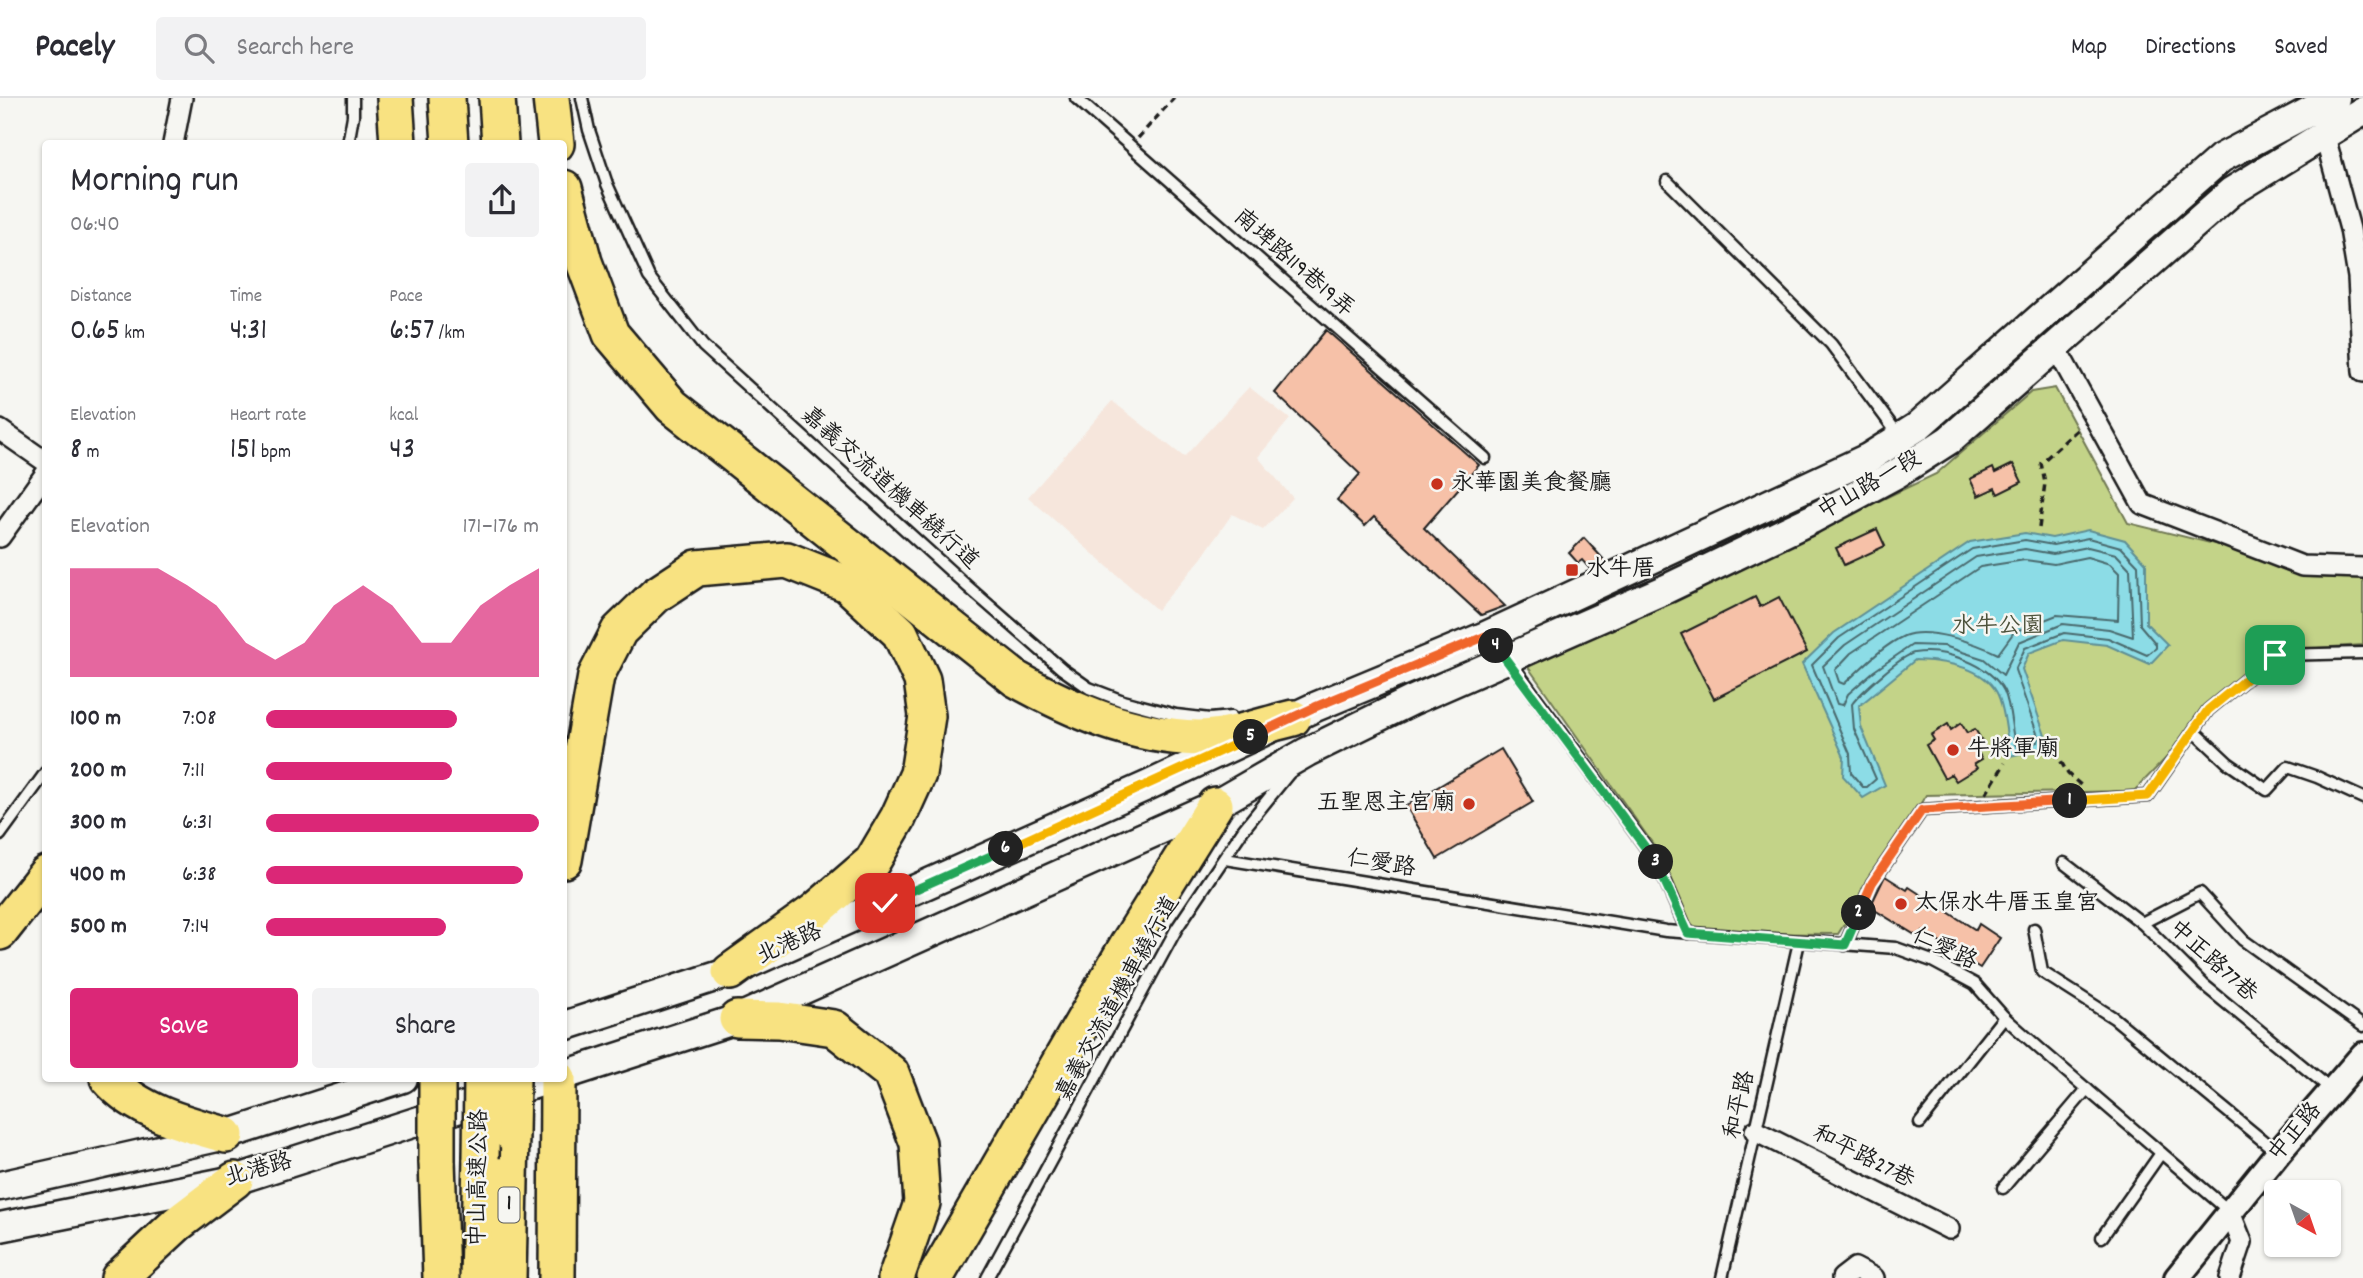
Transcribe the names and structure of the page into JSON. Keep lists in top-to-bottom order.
{
  "streets": {
    "highway": ["中山高速公路", "1"],
    "main road": ["中山路一段", "北港路"],
    "street": ["中正路", "和平路27巷"],
    "lane": [
      "南埤路119巷19弄",
      "嘉義交流道機車繞行道",
      "仁愛路",
      "中正路77巷",
      "和平路"
    ]
  },
  "crossings": [
    ["中山路一段", "嘉義交流道機車繞行道"],
    ["中山路一段", "北港路"],
    ["嘉義交流道機車繞行道", "仁愛路"],
    ["嘉義交流道機車繞行道", "北港路"],
    ["仁愛路", "和平路"],
    ["仁愛路", "中正路"],
    ["中正路77巷", "中正路"],
    ["和平路", "和平路27巷"]
  ],
  "parks": ["水牛公園"],
  "places": {
    "other": [
      "永華園美食餐廳",
      "牛將軍廟",
      "五聖恩主宮廟",
      "太保水牛厝玉皇宮"
    ],
    "transit": ["水牛厝"]
  },
  "north": "bottom right",
  "page": {
    "header": "Pacely",
    "search": "Search here",
    "nav": ["Map", "Directions", "Saved"],
    "heading": ["Morning run", "06:40"],
    "stats": [
      ["Distance", "0.65 km"],
      ["Time", "4:31"],
      ["Pace", "6:57 /km"],
      ["Elevation", "8 m"],
      ["Heart rate", "151 bpm"],
      ["kcal", "43"]
    ],
    "chart": ["Elevation", "171–176 m"],
    "pins": [
      "4",
      "5",
      "1",
      "6",
      "3",
      "2"
    ],
    "list": [
      {
        "name": "100 m",
        "note": "7:08"
      },
      {
        "name": "200 m",
        "note": "7:11"
      },
      {
        "name": "300 m",
        "note": "6:31"
      },
      {
        "name": "400 m",
        "note": "6:38"
      },
      {
        "name": "500 m",
        "note": "7:14"
      }
    ],
    "buttons": ["Save", "Share"]
  }
}
